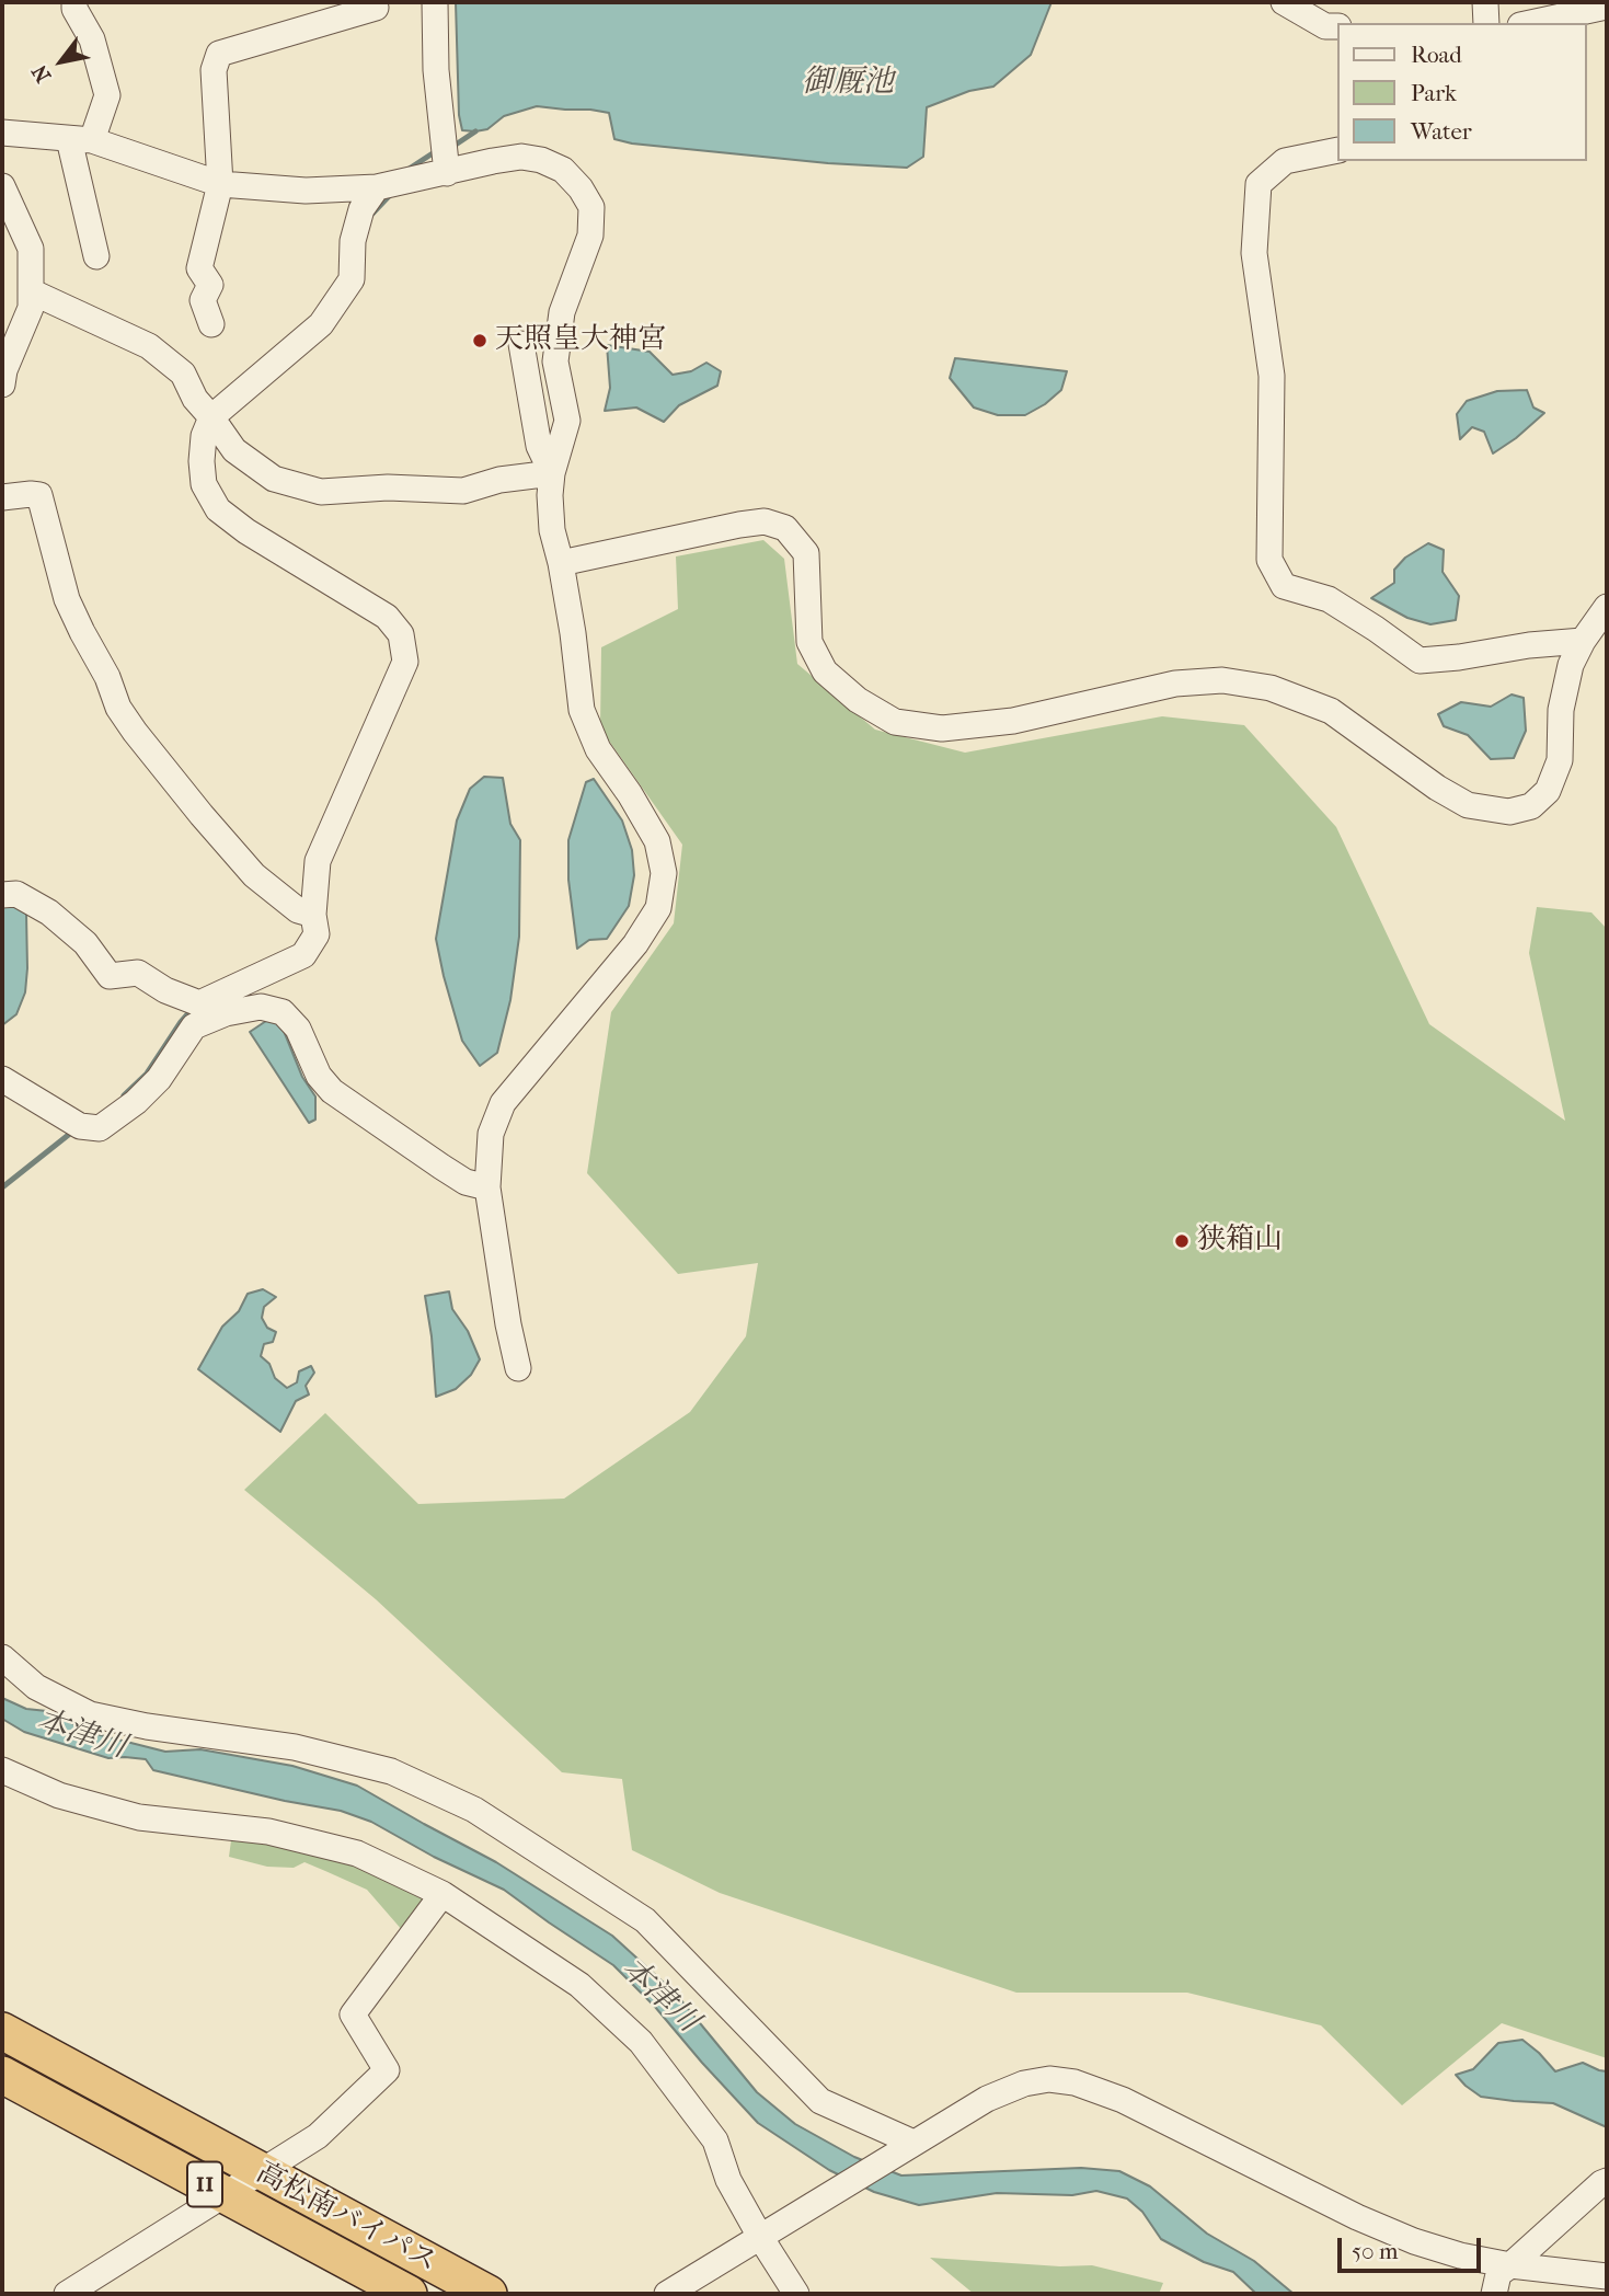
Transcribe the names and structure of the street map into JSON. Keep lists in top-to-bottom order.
{
  "streets": {
    "highway": ["11", "高松南バイパス"]
  },
  "water": ["御厩池", "本津川"],
  "places": ["天照皇大神宮", "狭箱山"],
  "legend": ["Road", "Park", "Water"],
  "scale_bar": "50 m",
  "north": "bottom left"
}
